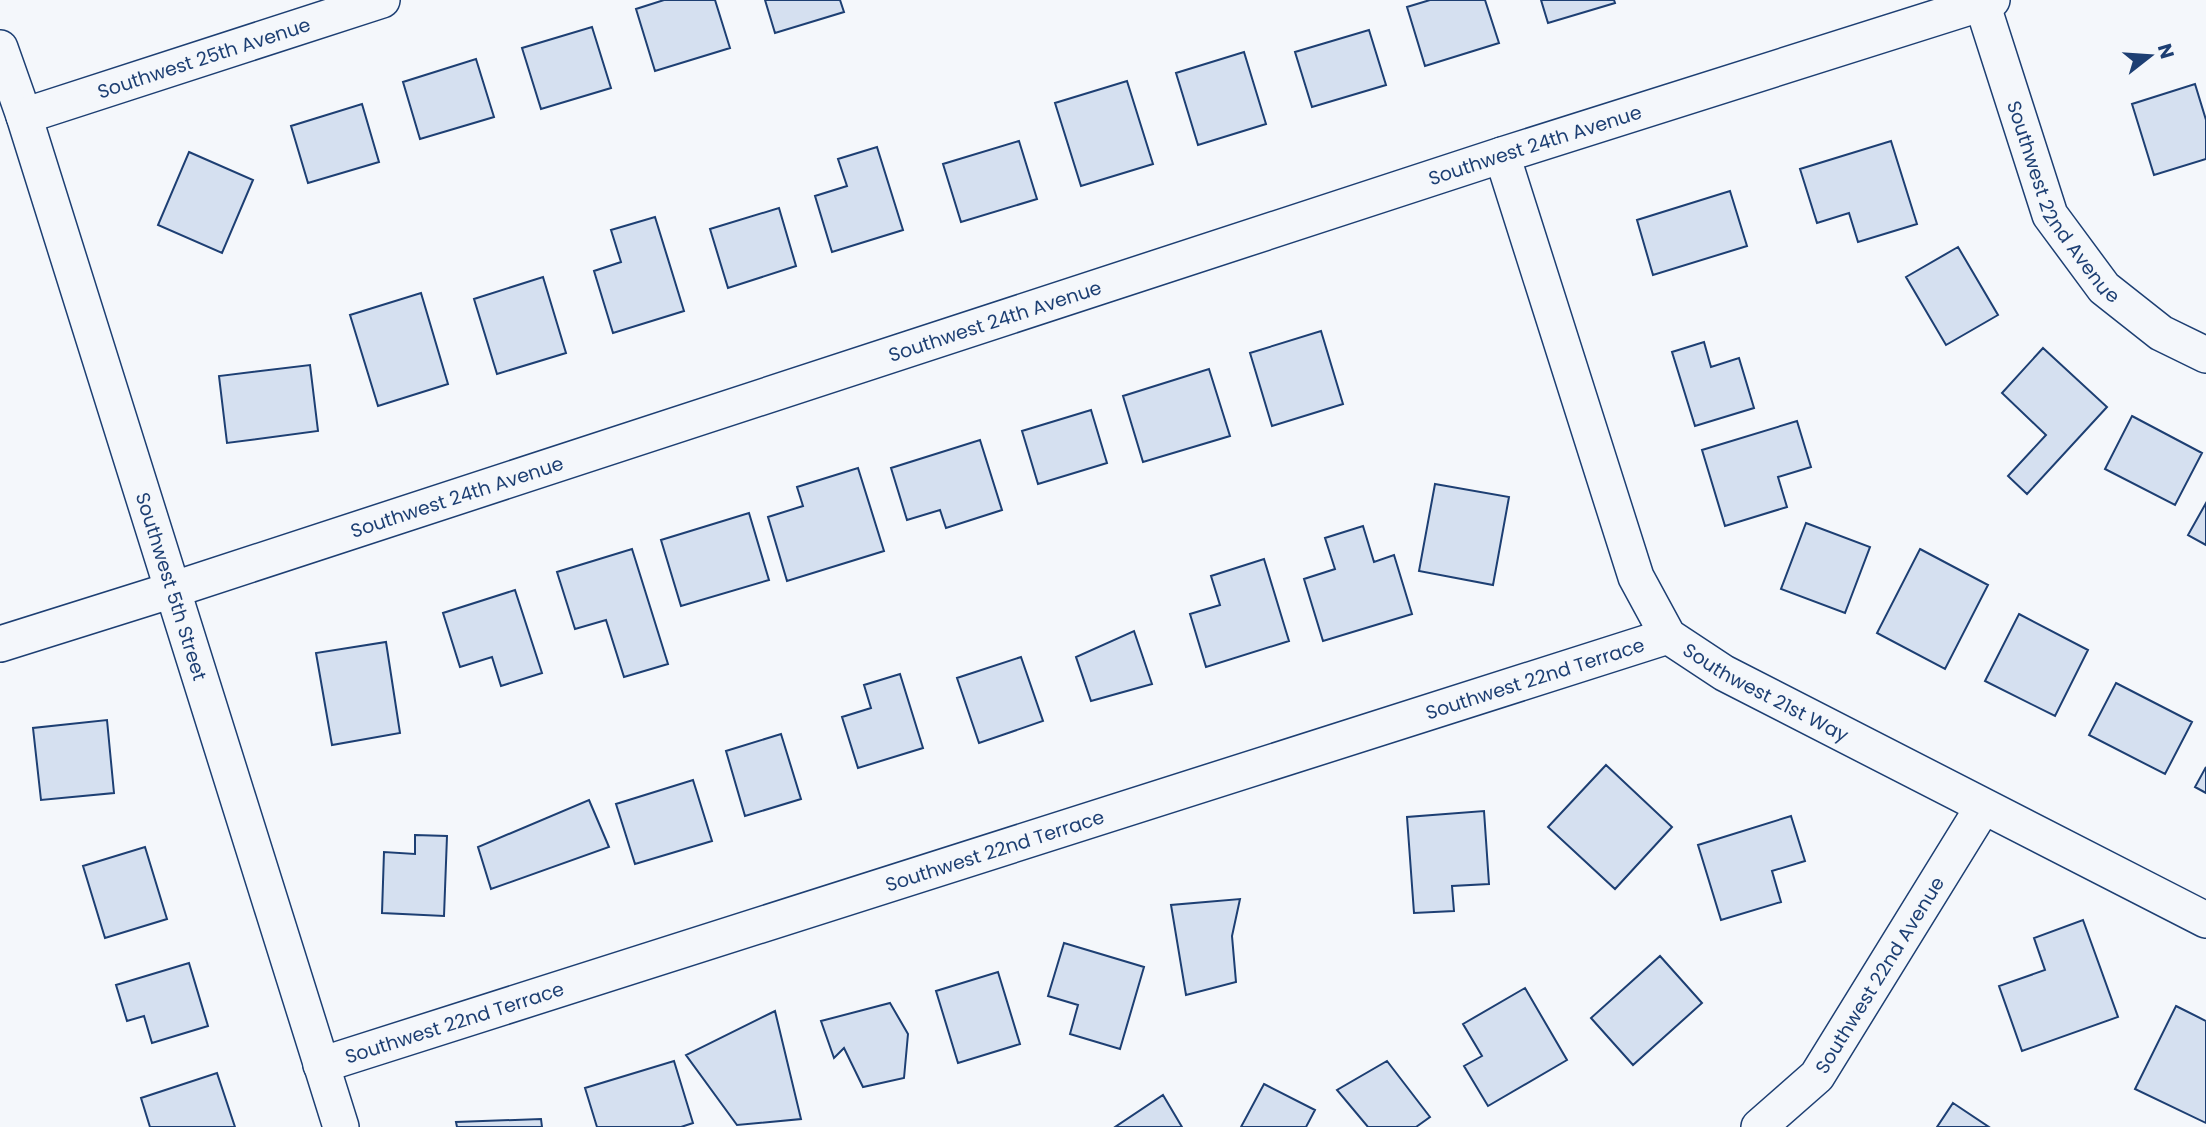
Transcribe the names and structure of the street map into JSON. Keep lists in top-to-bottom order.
{
  "streets": {
    "street": [
      "Southwest 25th Avenue",
      "Southwest 24th Avenue",
      "Southwest 22nd Avenue",
      "Southwest 5th Street",
      "Southwest 22nd Terrace",
      "Southwest 21st Way"
    ]
  },
  "crossings": [
    ["Southwest 25th Avenue", "Southwest 5th Street"],
    ["Southwest 24th Avenue", "Southwest 22nd Avenue"],
    ["Southwest 24th Avenue", "Southwest 5th Street"],
    ["Southwest 24th Avenue", "Southwest 21st Way"],
    ["Southwest 22nd Avenue", "Southwest 21st Way"],
    ["Southwest 5th Street", "Southwest 22nd Terrace"],
    ["Southwest 22nd Terrace", "Southwest 21st Way"]
  ],
  "north": "right"
}
